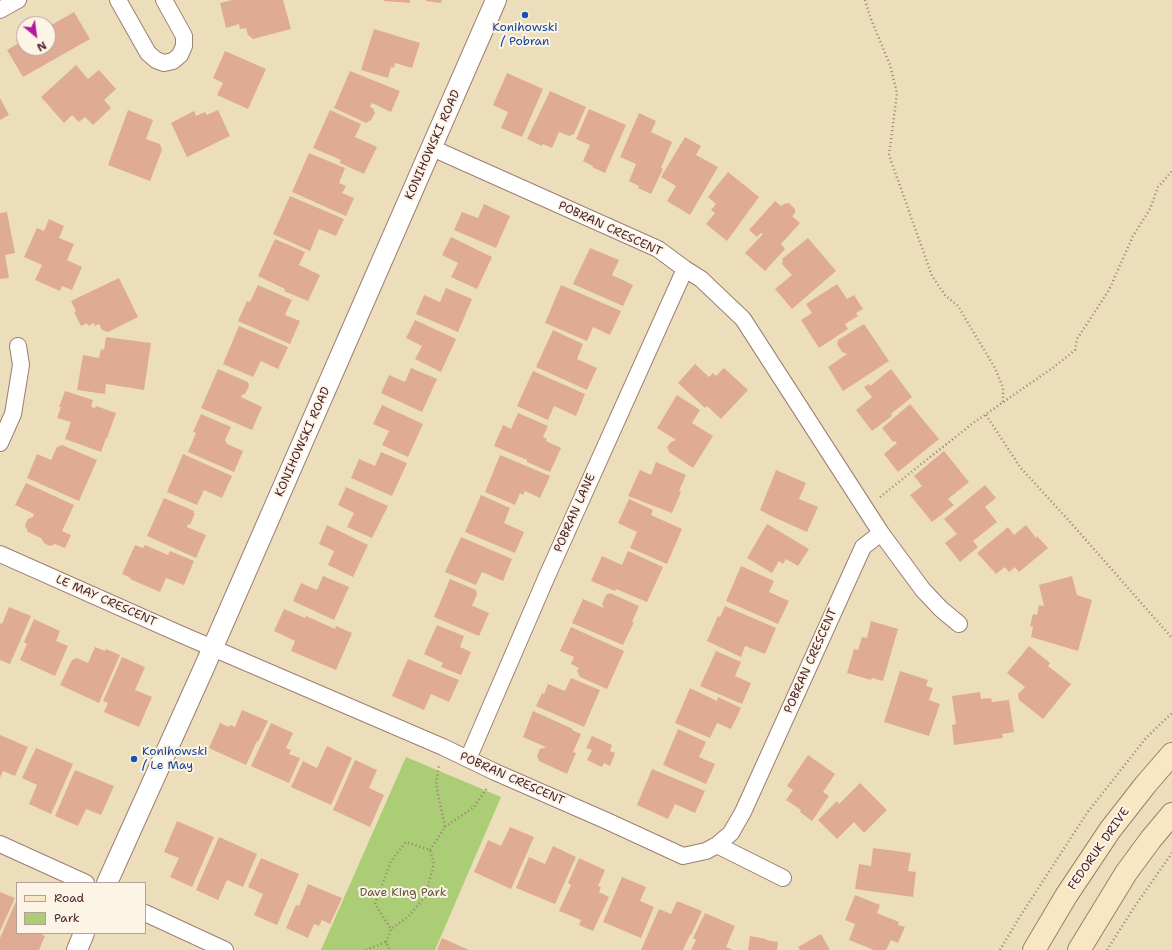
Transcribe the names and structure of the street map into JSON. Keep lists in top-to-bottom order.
{
  "streets": {
    "main road": ["FEDORUK DRIVE"],
    "street": [
      "KONIHOWSKI ROAD",
      "POBRAN CRESCENT",
      "POBRAN LANE",
      "LE MAY CRESCENT"
    ]
  },
  "crossings": [
    ["KONIHOWSKI ROAD", "POBRAN CRESCENT"],
    ["KONIHOWSKI ROAD", "LE MAY CRESCENT"],
    ["POBRAN CRESCENT", "POBRAN LANE"],
    ["POBRAN CRESCENT", "LE MAY CRESCENT"]
  ],
  "parks": ["Dave King Park"],
  "places": ["Konihowski / Pobran", "Konihowski / Le May"],
  "legend": ["Road", "Park"],
  "north": "bottom right"
}
